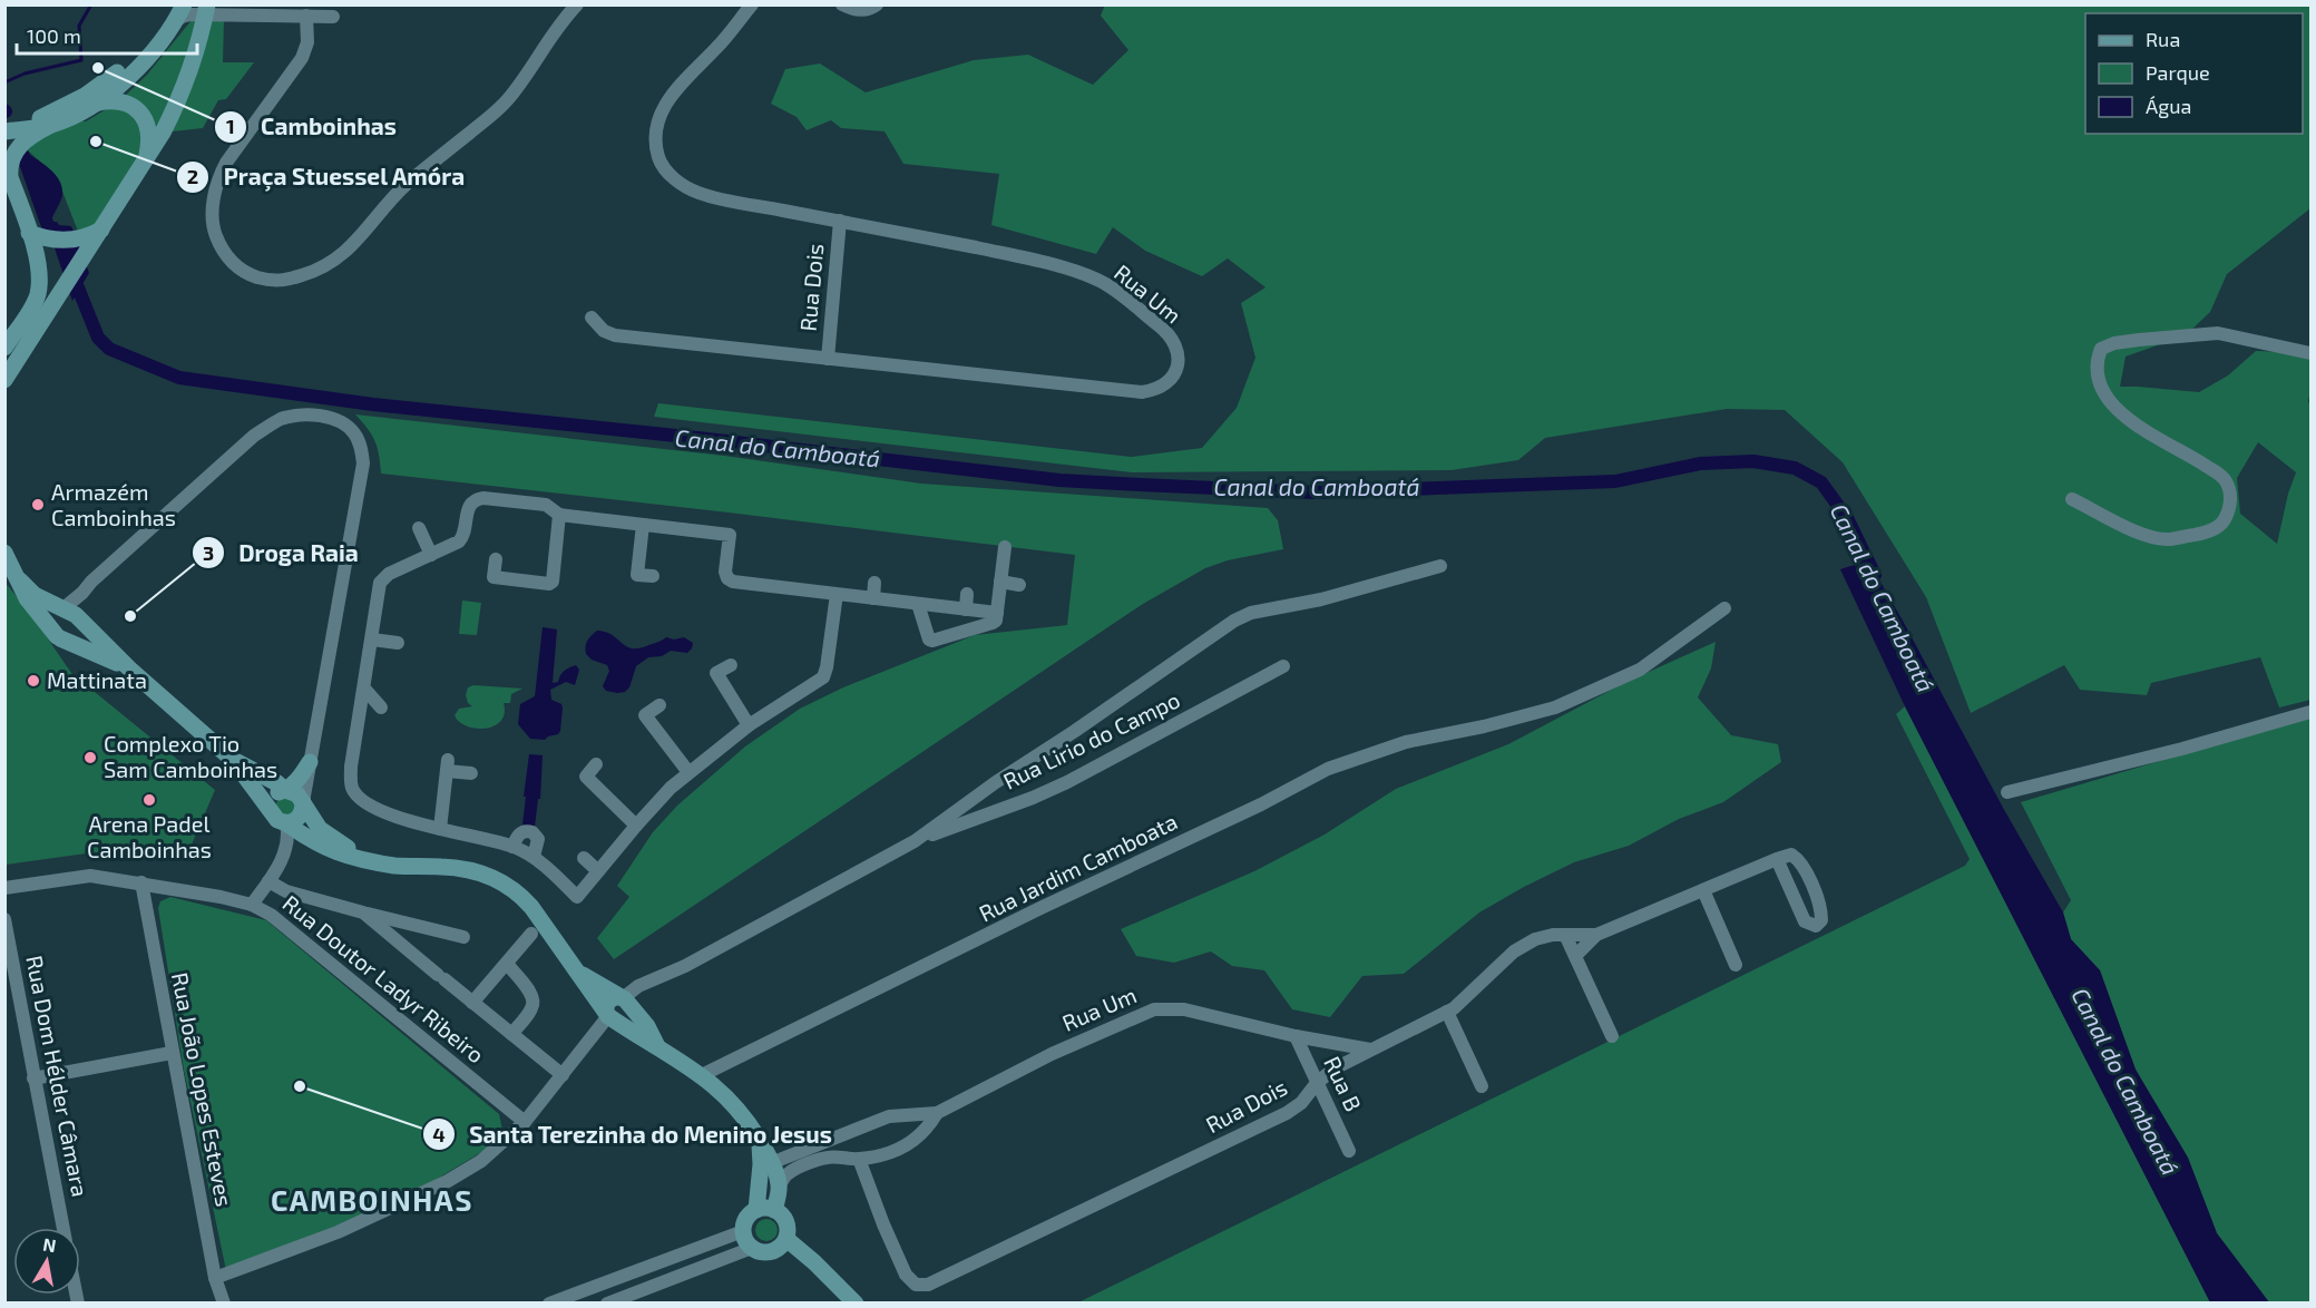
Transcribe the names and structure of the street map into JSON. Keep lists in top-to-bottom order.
{
  "streets": {
    "street": [
      "Rua Dois",
      "Rua Um",
      "Rua Lirio do Campo",
      "Rua Jardim Camboata",
      "Rua Doutor Ladyr Ribeiro",
      "Rua Dom Hélder Câmara",
      "Rua B",
      "Rua João Lopes Esteves"
    ]
  },
  "crossings": [
    ["Rua Dois", "Rua Um"],
    ["Rua Dois", "Rua B"],
    ["Rua Um", "Rua B"],
    ["Rua Doutor Ladyr Ribeiro", "Rua João Lopes Esteves"]
  ],
  "districts": ["CAMBOINHAS"],
  "water": ["Canal do Camboatá"],
  "places": [
    "Camboinhas",
    "Praça Stuessel Amóra",
    "Armazém Camboinhas",
    "Droga Raia",
    "Mattinata",
    "Complexo Tio Sam Camboinhas",
    "Arena Padel Camboinhas",
    "Santa Terezinha do Menino Jesus"
  ],
  "legend": ["Rua", "Parque", "Água"],
  "scale_bar": "100 m",
  "north": "top"
}
